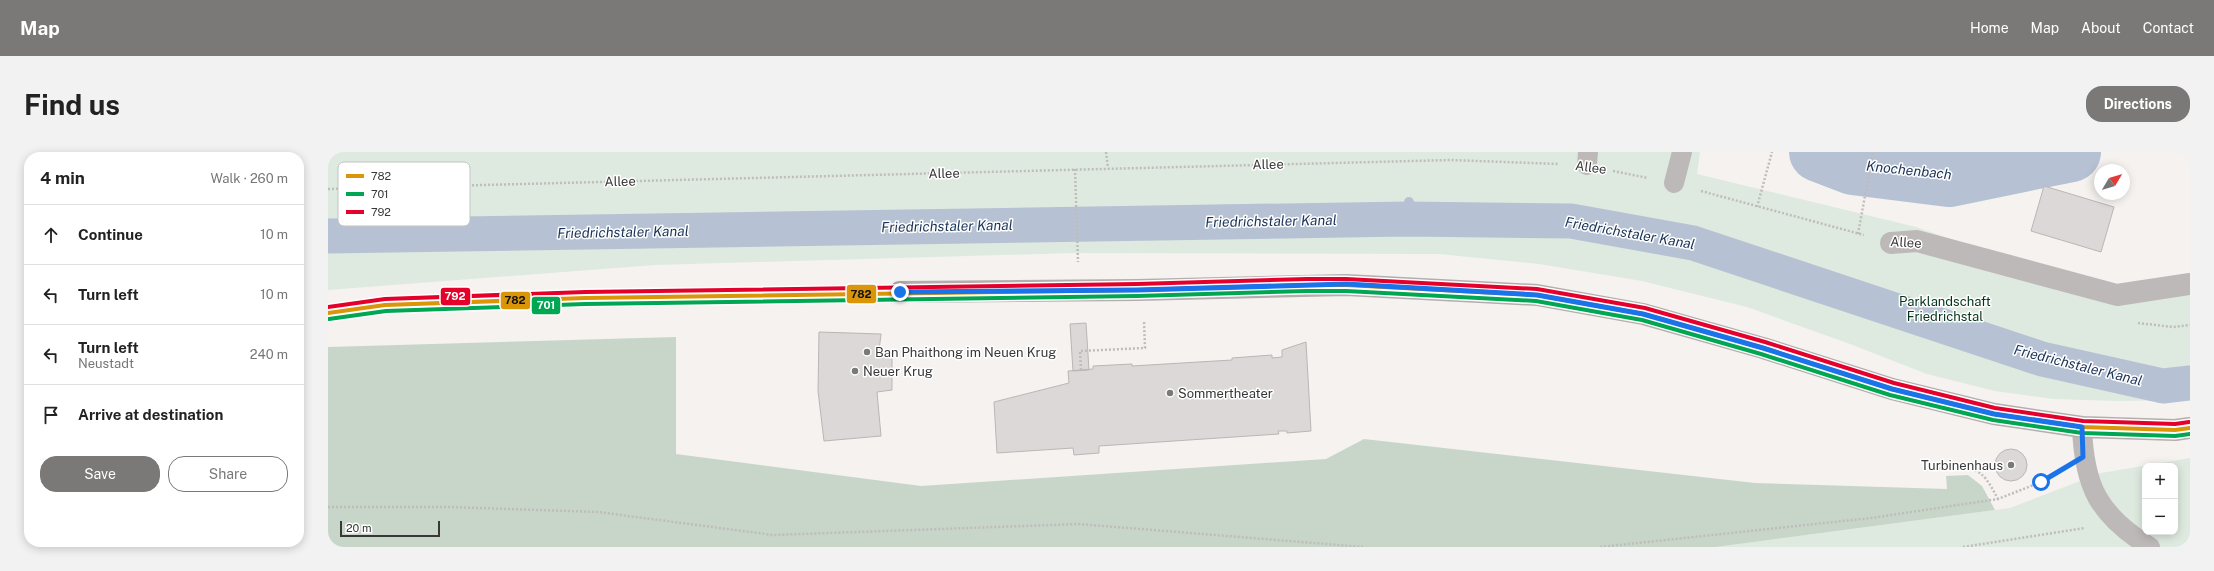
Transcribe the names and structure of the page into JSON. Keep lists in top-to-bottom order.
{
  "streets": {
    "street": ["Allee"]
  },
  "water": ["Knochenbach", "Friedrichstaler Kanal"],
  "parks": ["Parklandschaft Friedrichstal"],
  "places": [
    "Ban Phaithong im Neuen Krug",
    "Neuer Krug",
    "Sommertheater",
    "Turbinenhaus"
  ],
  "lines": ["transit line 792", "transit line 782", "transit line 701"],
  "legend": ["782", "701", "792"],
  "scale_bar": "20 m",
  "north": "top right",
  "page": {
    "header": "Map",
    "nav": [
      "Home",
      "Map",
      "About",
      "Contact"
    ],
    "buttons": [
      "Directions",
      ["Save", "Share"]
    ],
    "title": "Find us",
    "heading": ["4 min", "Walk · 260 m"],
    "list": [
      ["Continue", "10 m"],
      ["Turn left", "10 m"],
      ["Turn left", "Neustadt", "240 m"],
      "Arrive at destination"
    ],
    "map_buttons": ["+", "−"],
    "scale": "20 m"
  }
}
